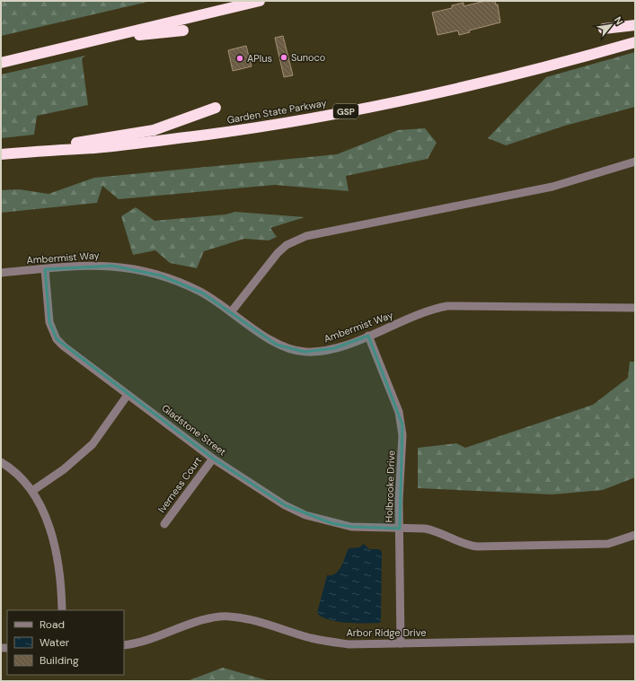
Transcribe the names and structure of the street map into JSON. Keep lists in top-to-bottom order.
{
  "streets": {
    "highway": ["Garden State Parkway", "GSP"],
    "street": [
      "Ambermist Way",
      "Gladstone Street",
      "Iverness Court",
      "Holbrooke Drive",
      "Arbor Ridge Drive"
    ]
  },
  "crossings": [
    ["Ambermist Way", "Gladstone Street"],
    ["Ambermist Way", "Holbrooke Drive"],
    ["Gladstone Street", "Iverness Court"],
    ["Gladstone Street", "Holbrooke Drive"],
    ["Holbrooke Drive", "Arbor Ridge Drive"]
  ],
  "places": ["Sunoco", "APlus"],
  "legend": ["Road", "Water", "Building"],
  "north": "top right"
}
